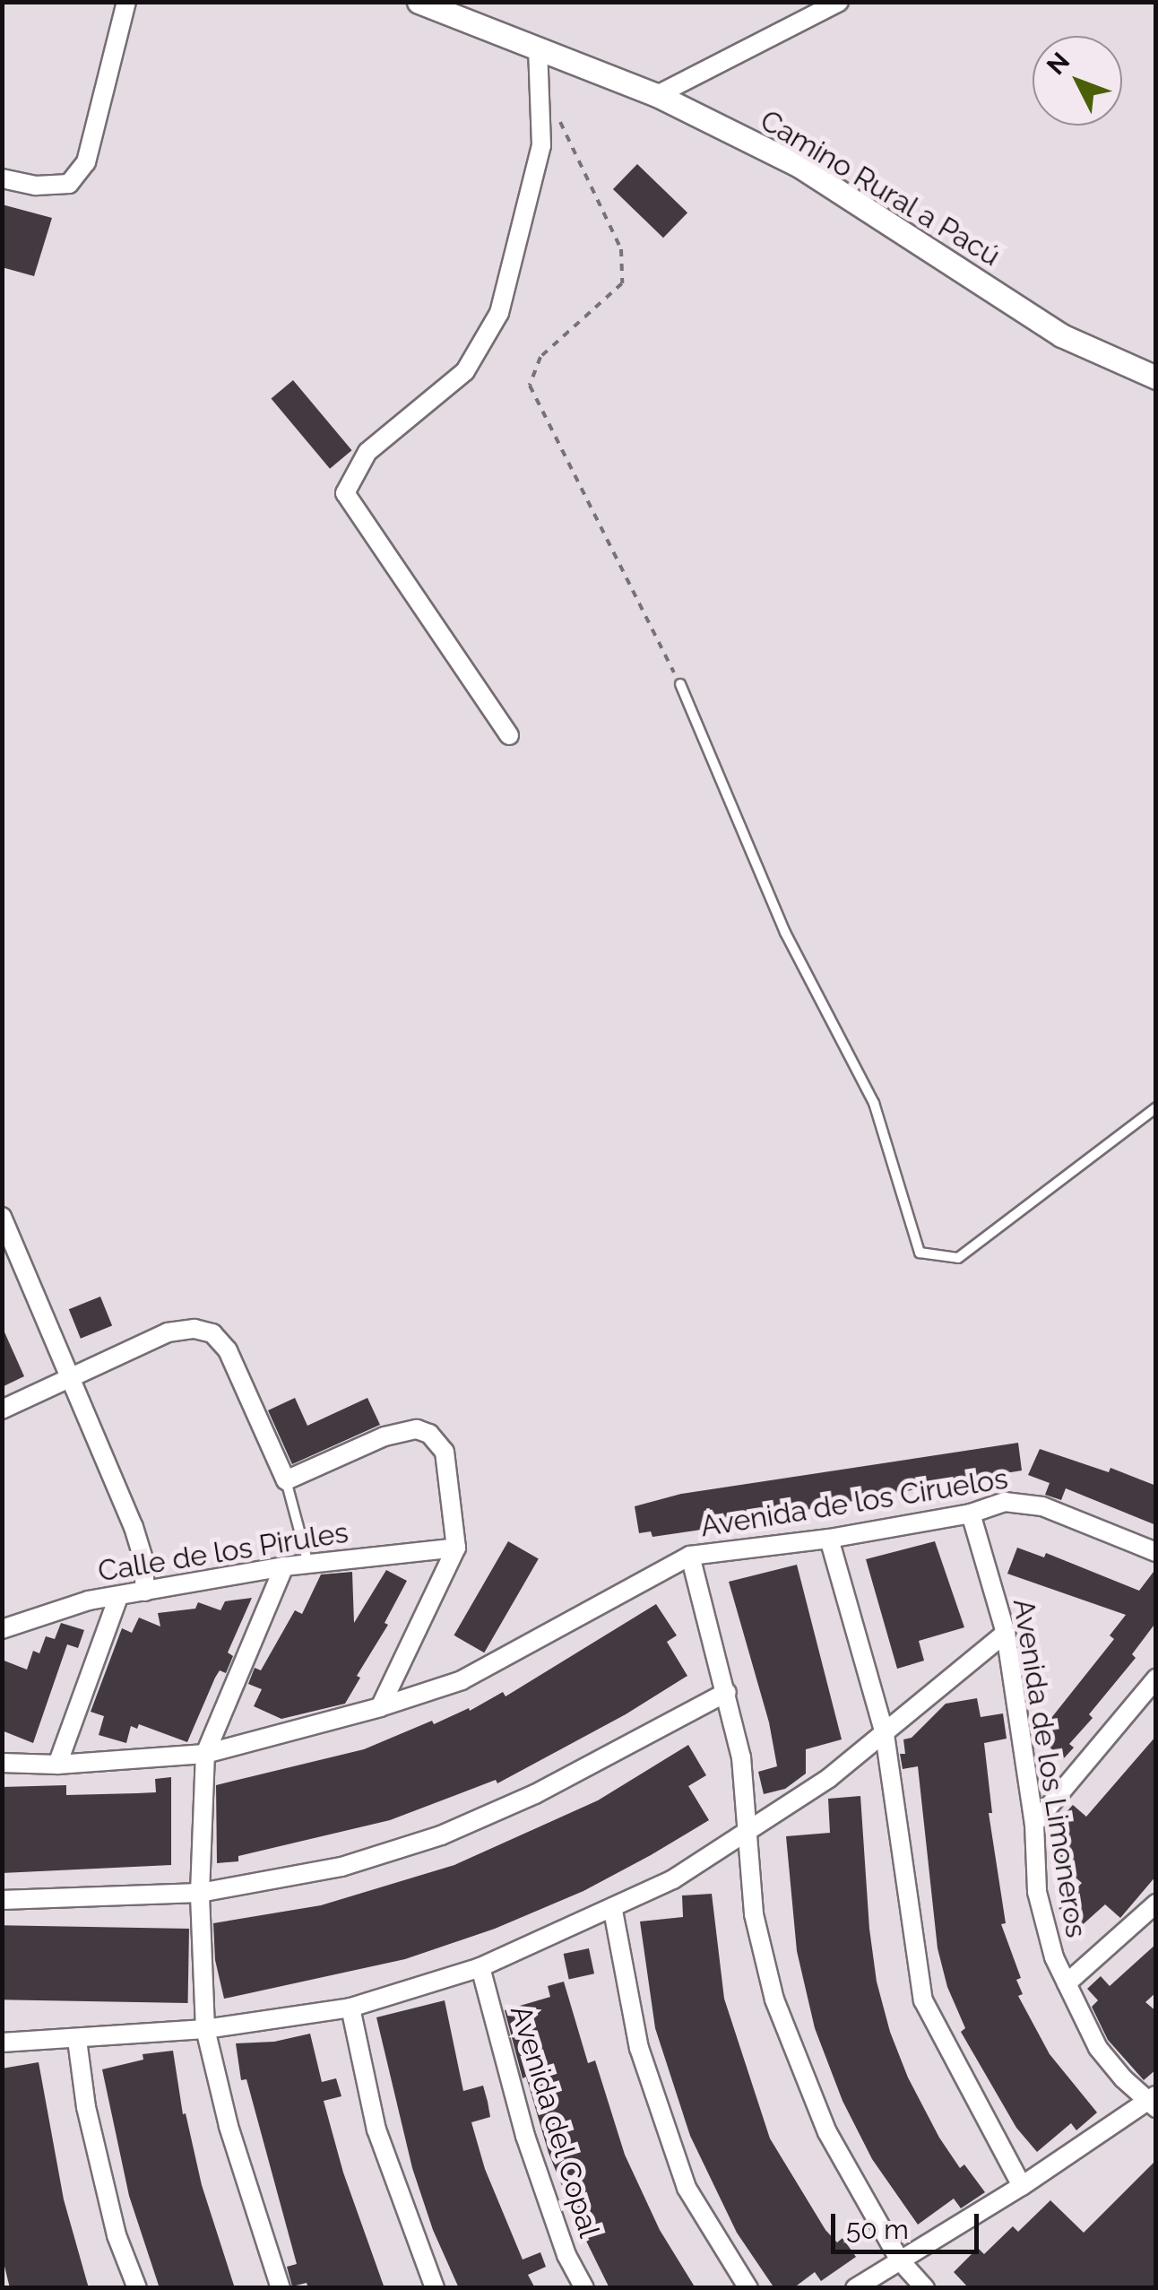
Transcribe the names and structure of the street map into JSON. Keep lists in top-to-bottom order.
{
  "streets": {
    "street": [
      "Camino Rural a Pacú",
      "Avenida de los Ciruelos",
      "Calle de los Pirules",
      "Avenida de los Limoneros",
      "Avenida del Copal"
    ]
  },
  "crossings": [
    ["Avenida de los Ciruelos", "Avenida de los Limoneros"]
  ],
  "scale_bar": "50 m",
  "north": "top left"
}
